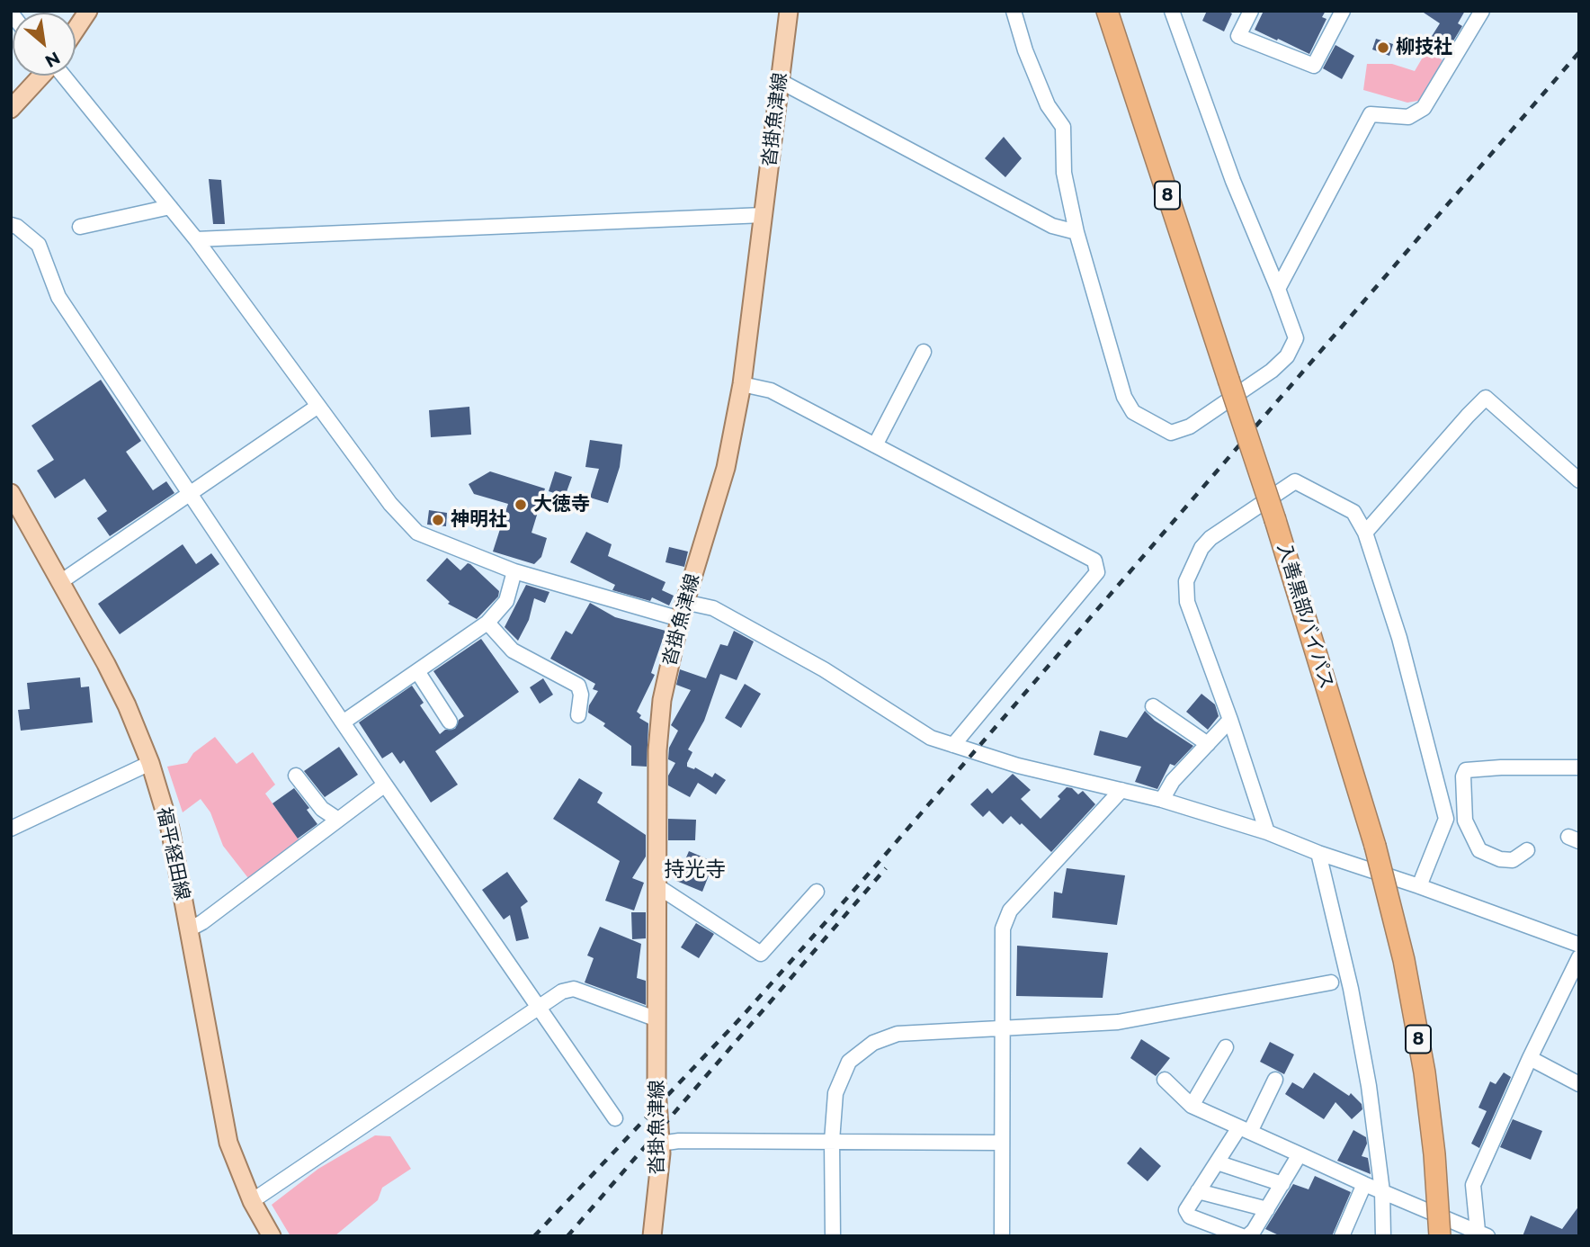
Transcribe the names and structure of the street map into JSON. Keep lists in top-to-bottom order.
{
  "streets": {
    "highway": ["8", "入善黒部バイパス"],
    "main road": ["沓掛魚津線", "福平経田線"]
  },
  "districts": ["持光寺"],
  "places": ["柳技社", "大徳寺", "神明社"],
  "north": "bottom right"
}
